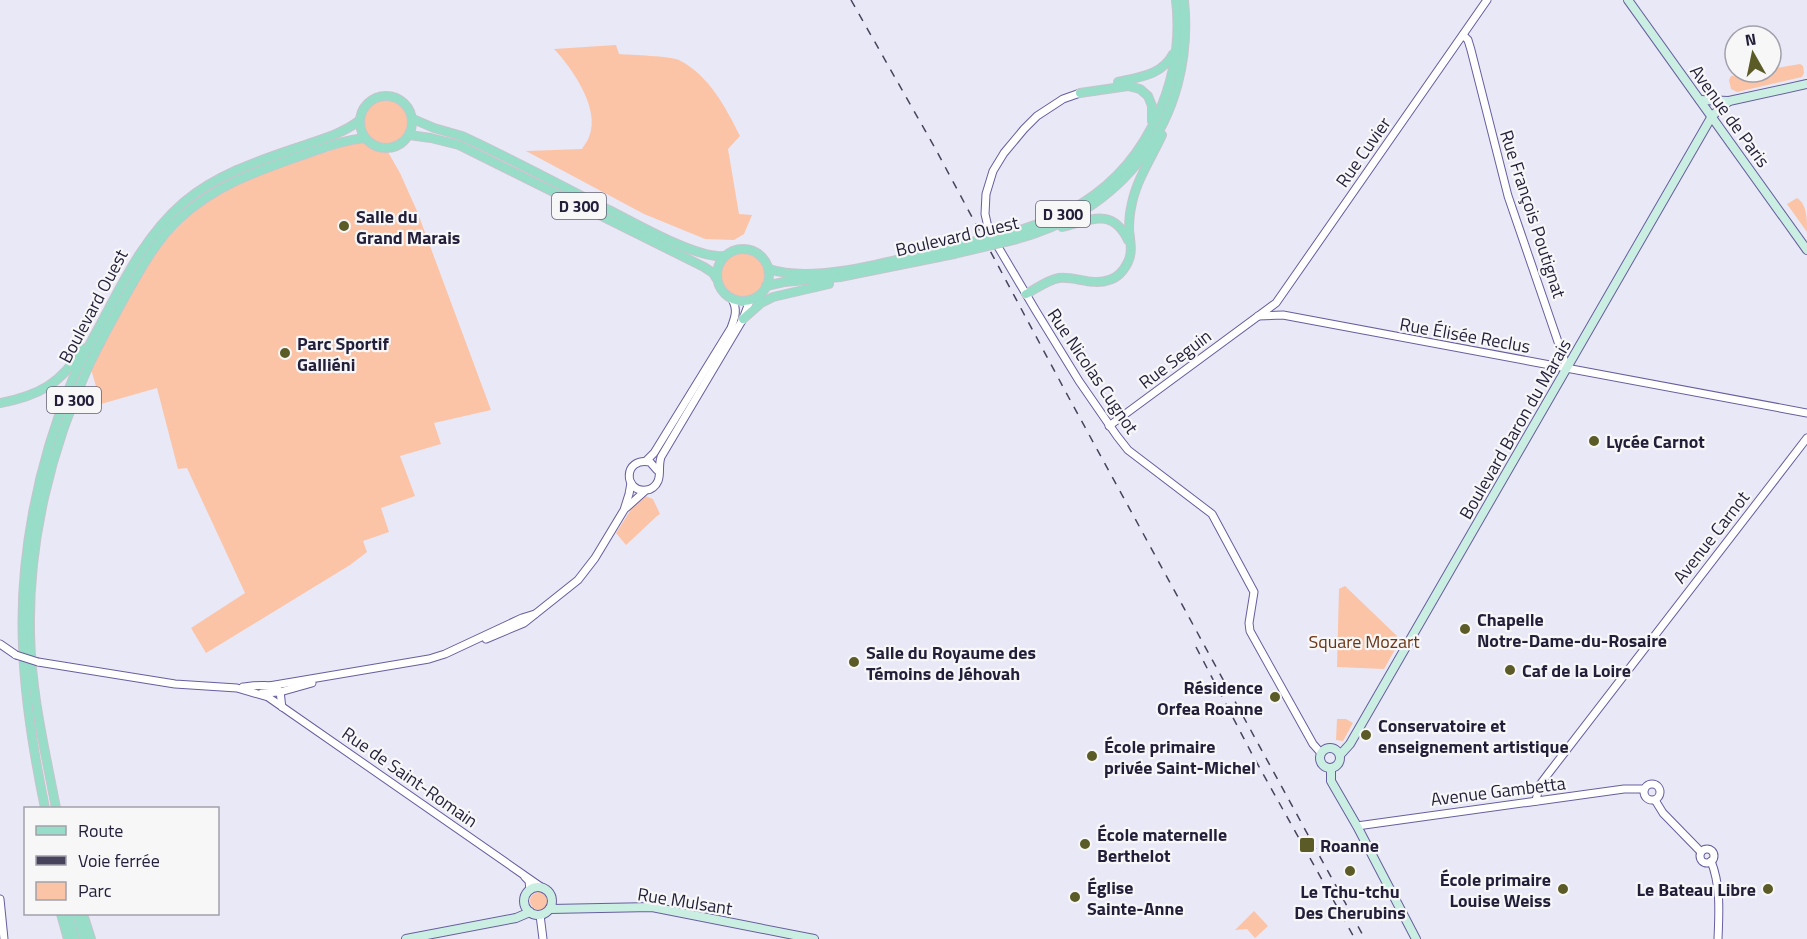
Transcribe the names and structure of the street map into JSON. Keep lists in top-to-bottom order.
{
  "streets": {
    "main road": [
      "Avenue de Paris",
      "D 300",
      "Boulevard Ouest",
      "Boulevard Baron du Marais",
      "Rue Mulsant"
    ],
    "street": [
      "Rue Cuvier",
      "Rue François Poutignat",
      "Rue Élisée Reclus",
      "Rue Seguin",
      "Rue Nicolas Cugnot",
      "Avenue Carnot",
      "Rue de Saint-Romain",
      "Avenue Gambetta"
    ]
  },
  "crossings": [
    ["Avenue de Paris", "Boulevard Baron du Marais"],
    ["Rue Cuvier", "Rue François Poutignat"],
    ["Rue Cuvier", "Rue Élisée Reclus"],
    ["Rue Cuvier", "Rue Seguin"],
    ["D 300", "Boulevard Ouest"],
    ["Rue François Poutignat", "Rue Élisée Reclus"],
    ["Rue François Poutignat", "Boulevard Baron du Marais"],
    ["Rue Élisée Reclus", "Rue Seguin"],
    ["Rue Élisée Reclus", "Boulevard Baron du Marais"],
    ["Rue Seguin", "Rue Nicolas Cugnot"],
    ["Rue Nicolas Cugnot", "Boulevard Baron du Marais"],
    ["Avenue Carnot", "Avenue Gambetta"],
    ["Rue de Saint-Romain", "Rue Mulsant"]
  ],
  "parks": ["Square Mozart"],
  "places": {
    "other": [
      "Salle du Grand Marais",
      "Parc Sportif Galliéni",
      "Lycée Carnot",
      "Chapelle Notre-Dame-du-Rosaire",
      "Salle du Royaume des Témoins de Jéhovah",
      "Caf de la Loire",
      "Résidence Orfea Roanne",
      "Conservatoire et enseignement artistique",
      "École primaire privée Saint-Michel",
      "École maternelle Berthelot",
      "Le Tchu-tchu Des Cherubins",
      "École primaire Louise Weiss",
      "Le Bateau Libre",
      "Église Sainte-Anne"
    ],
    "transit": ["Roanne"]
  },
  "legend": ["Route", "Voie ferrée", "Parc"],
  "north": "top"
}
